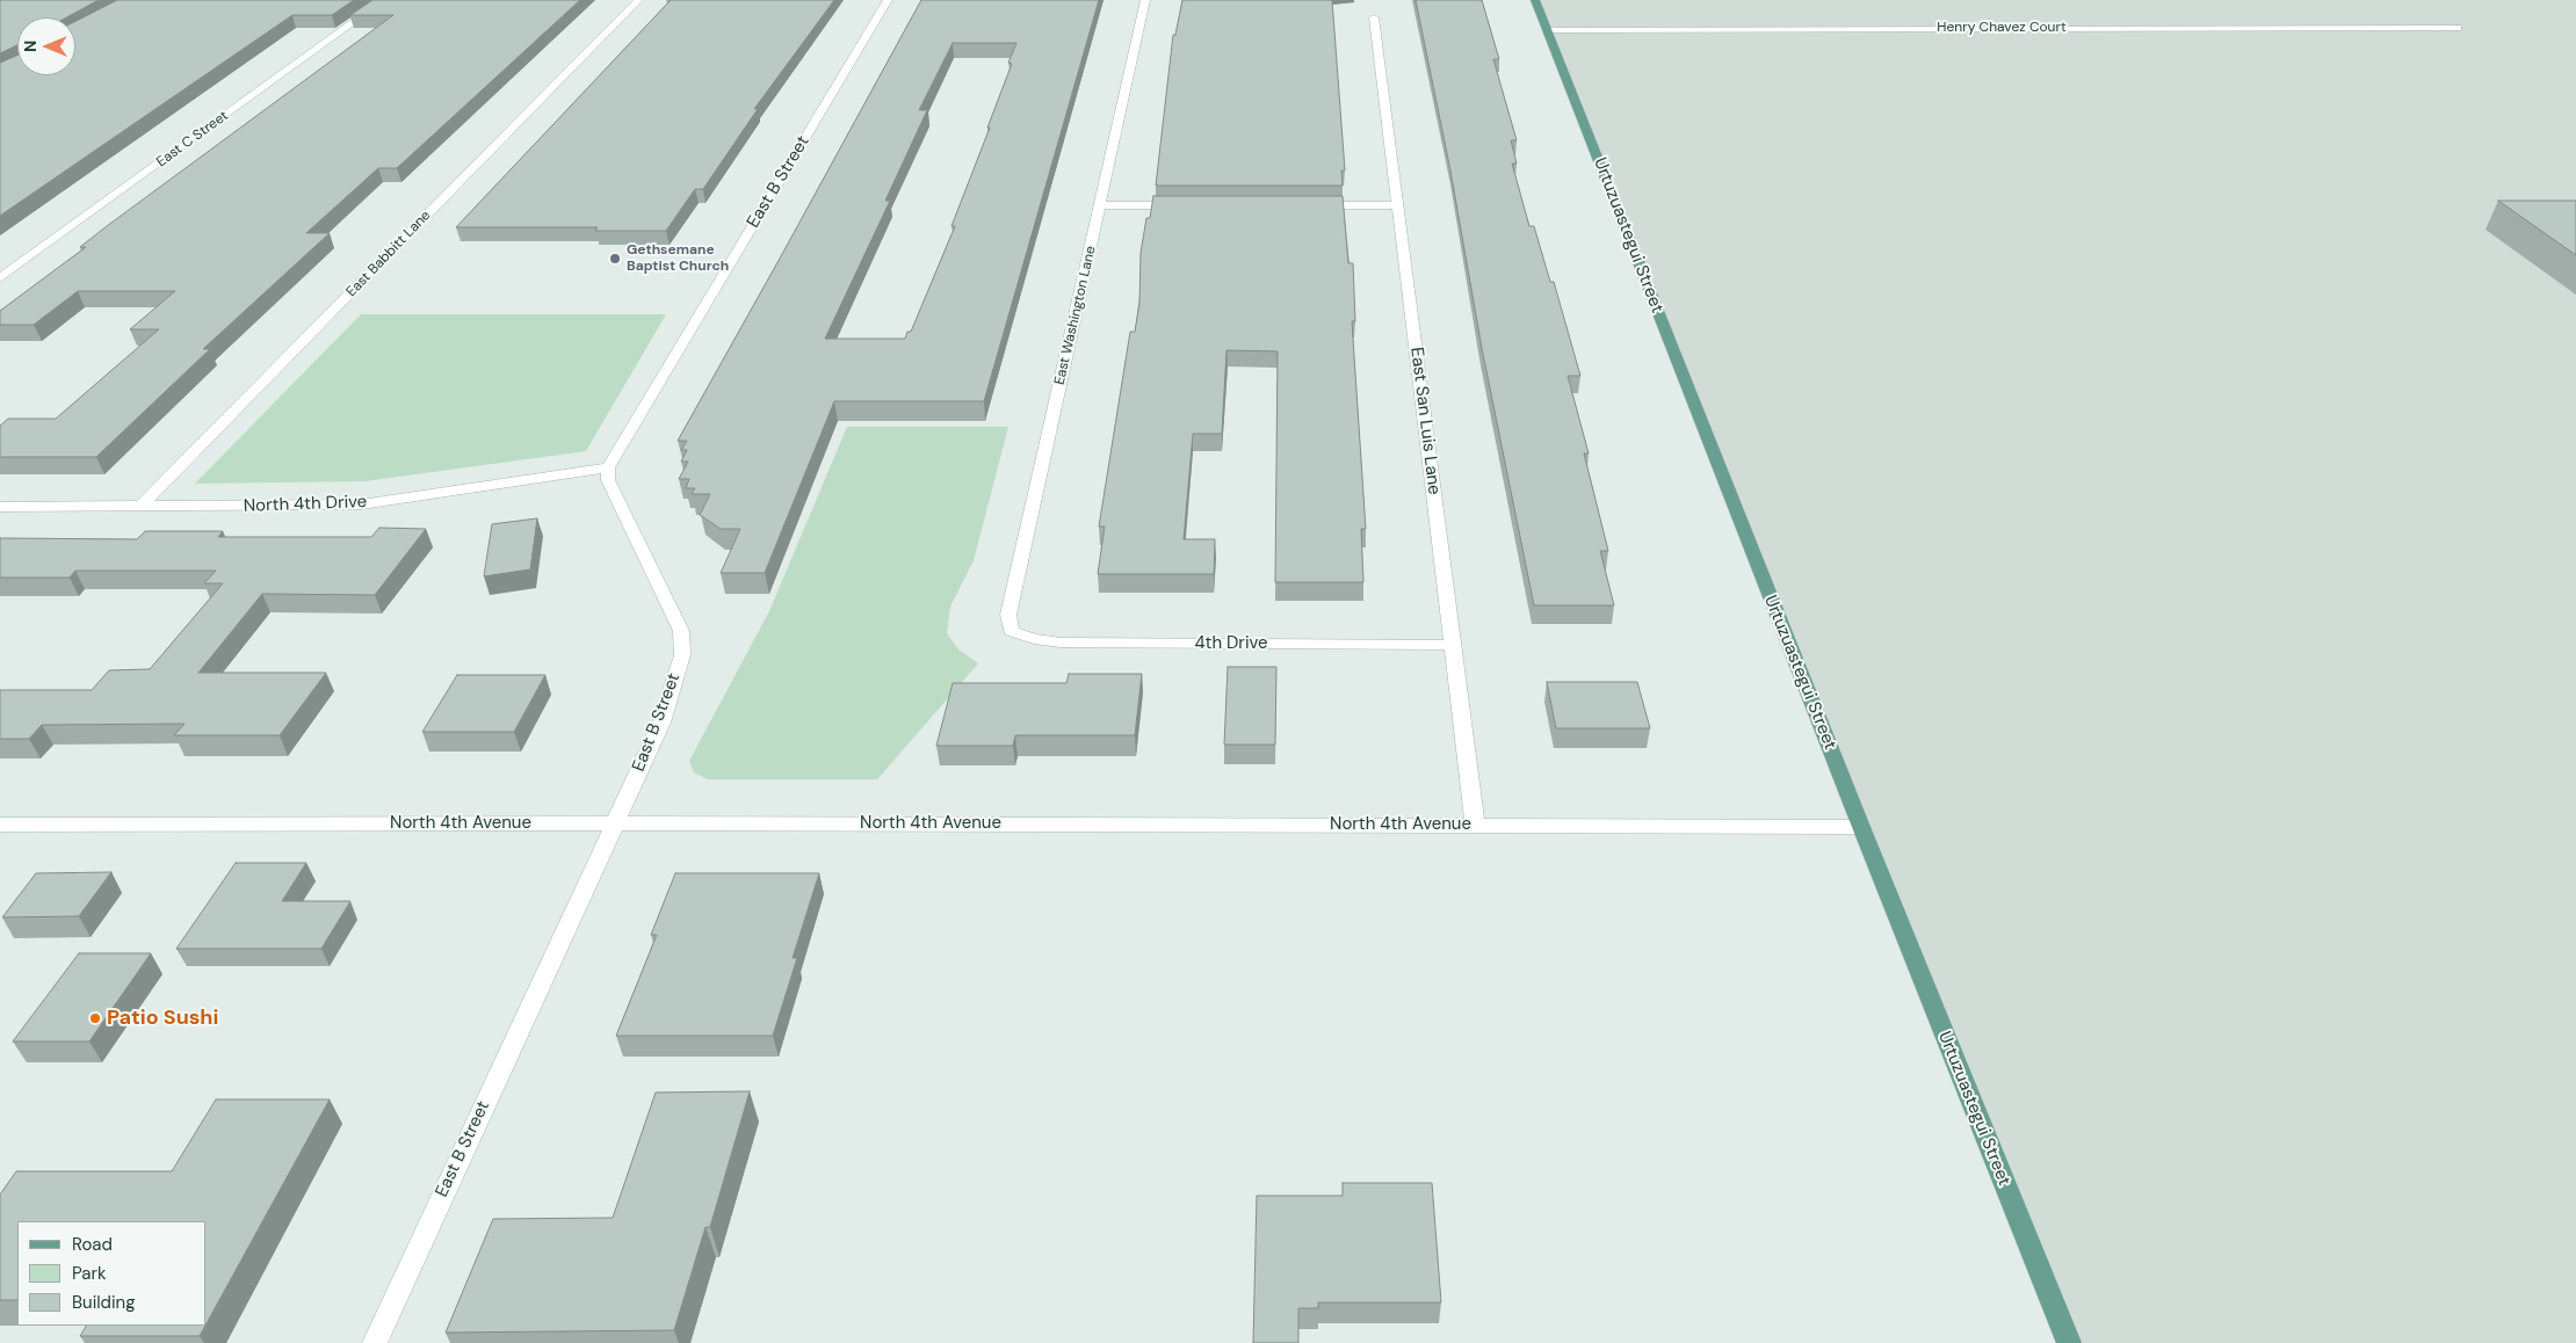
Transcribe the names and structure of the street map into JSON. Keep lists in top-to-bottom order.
{
  "streets": {
    "main road": ["Urtuzuastegui Street"],
    "street": [
      "Henry Chavez Court",
      "East C Street",
      "East B Street",
      "East Babbitt Lane",
      "East Washington Lane",
      "East San Luis Lane",
      "North 4th Drive",
      "4th Drive",
      "North 4th Avenue"
    ]
  },
  "crossings": [
    ["Henry Chavez Court", "Urtuzuastegui Street"],
    ["East B Street", "North 4th Drive"],
    ["East B Street", "North 4th Avenue"],
    ["Urtuzuastegui Street", "North 4th Avenue"],
    ["East Babbitt Lane", "North 4th Drive"],
    ["East Washington Lane", "4th Drive"],
    ["East San Luis Lane", "4th Drive"],
    ["East San Luis Lane", "North 4th Avenue"]
  ],
  "places": ["Gethsemane Baptist Church", "Patio Sushi"],
  "legend": ["Road", "Park", "Building"],
  "north": "left"
}
